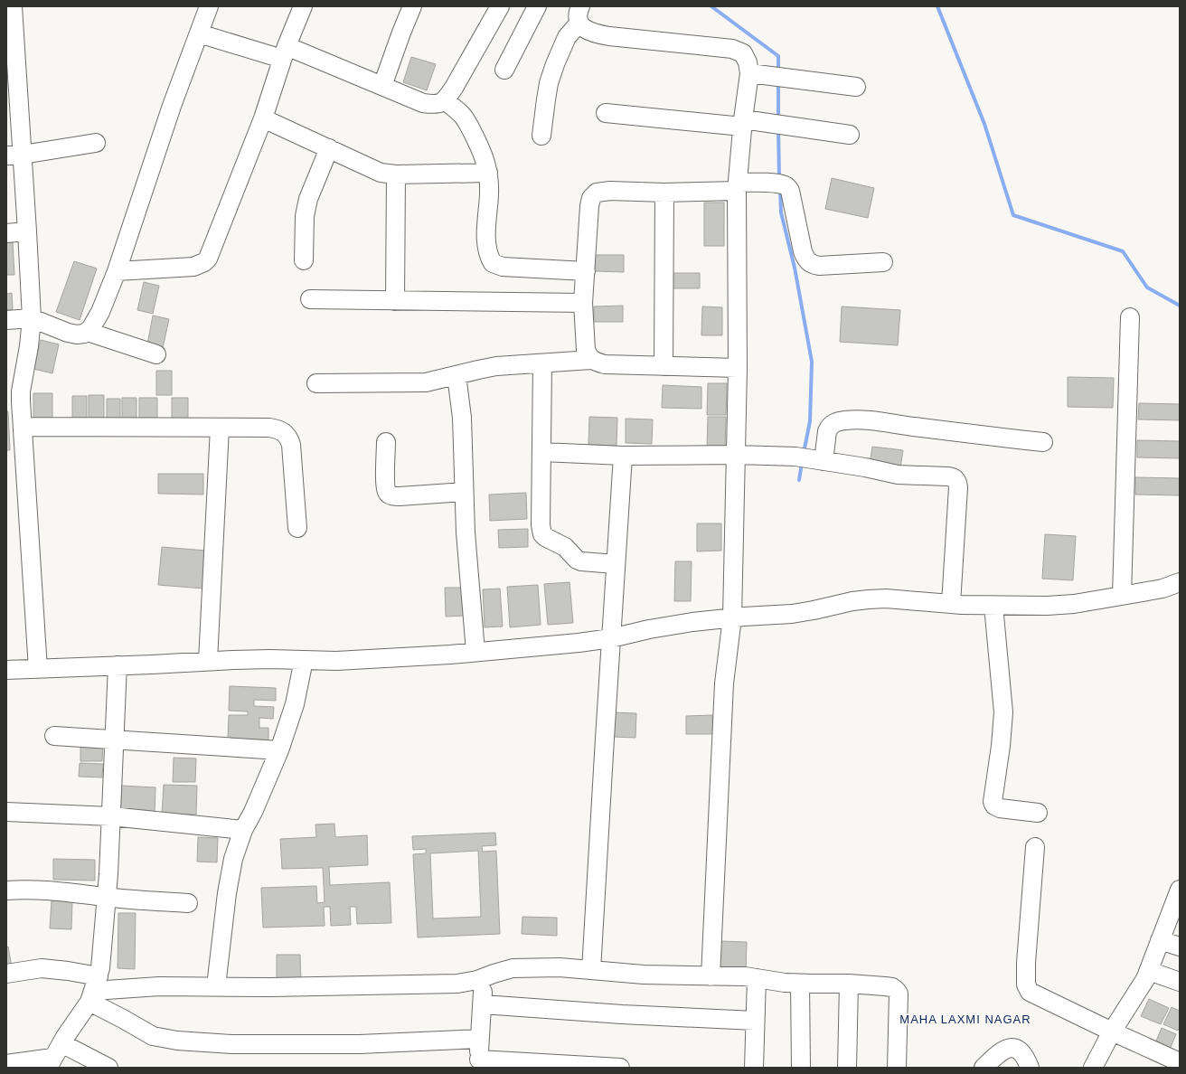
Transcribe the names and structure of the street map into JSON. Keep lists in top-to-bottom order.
{
  "districts": ["MAHA LAXMI NAGAR"]
}
